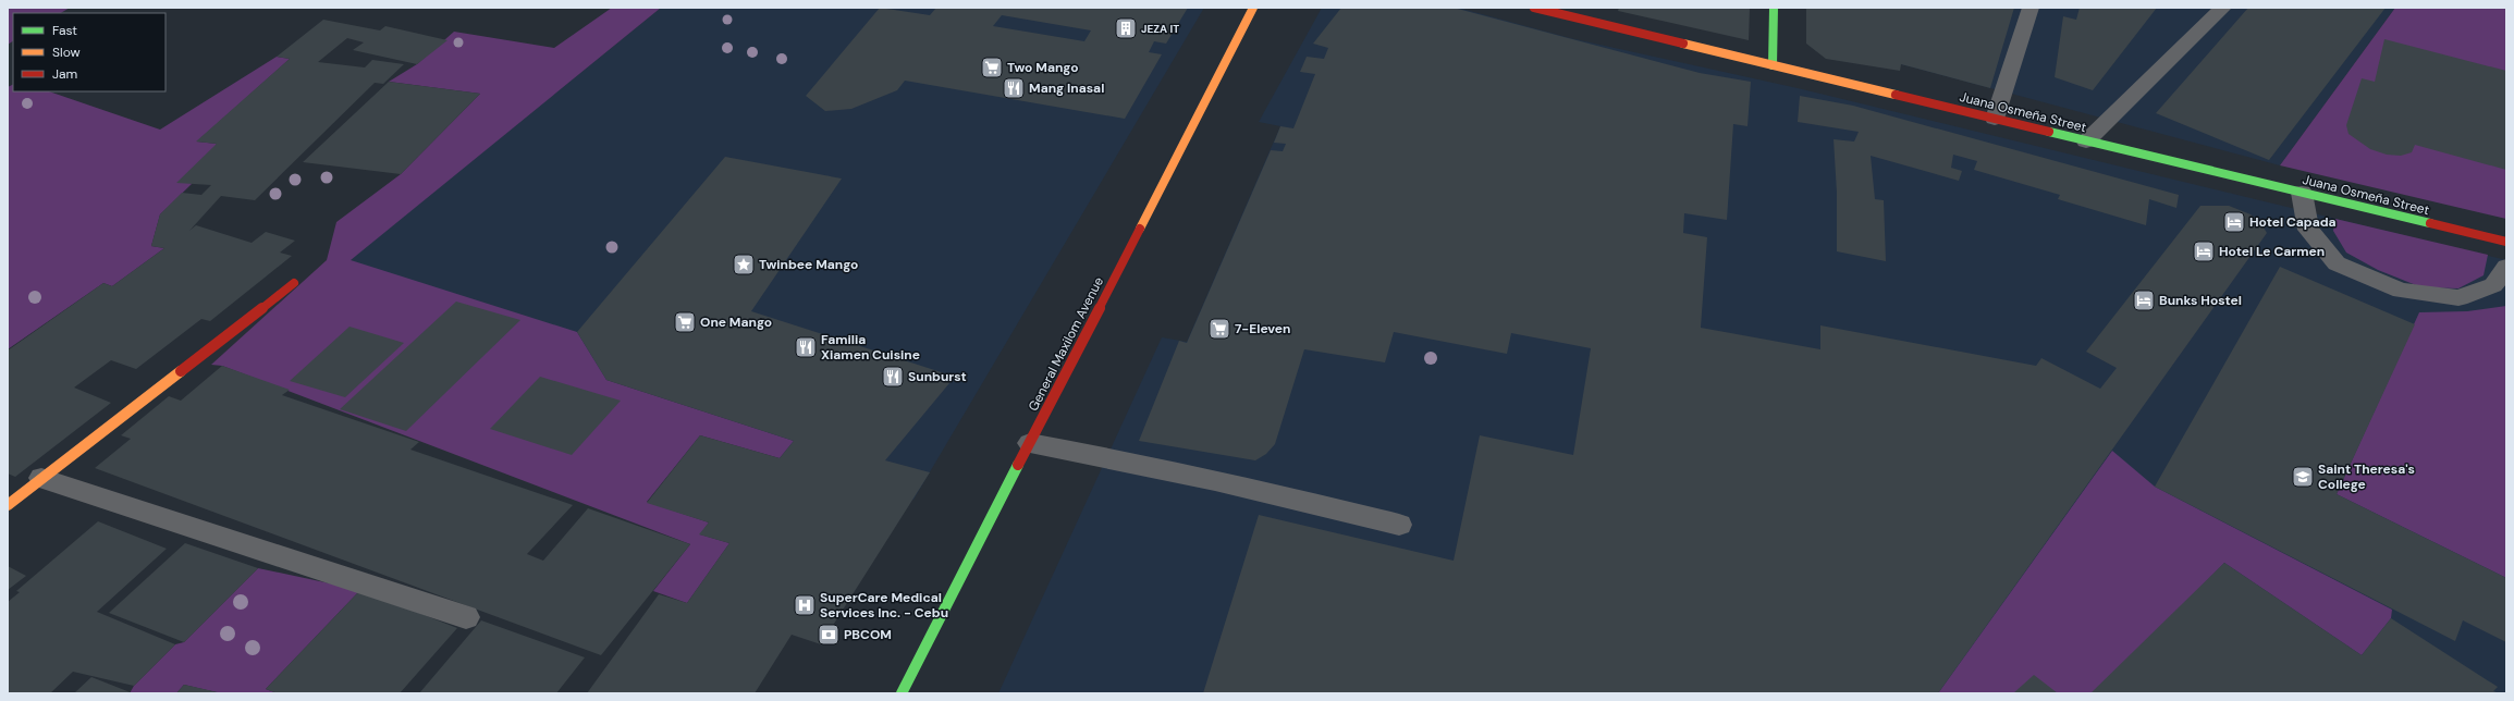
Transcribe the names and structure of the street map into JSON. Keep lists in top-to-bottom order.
{
  "streets": {
    "street": ["Juana Osmeña Street", "General Maxilom Avenue"]
  },
  "places": {
    "building": ["JEZA IT"],
    "supermarket": ["Two Mango", "One Mango", "7-Eleven"],
    "restaurant": ["Mang Inasal", "Familia Xiamen Cuisine", "Sunburst"],
    "hotel": ["Hotel Capada", "Hotel Le Carmen", "Bunks Hostel"],
    "place": ["Twinbee Mango"],
    "school or university": ["Saint Theresa's College"],
    "hospital": ["SuperCare Medical Services Inc. - Cebu"],
    "bank": ["PBCOM"]
  },
  "legend": ["Fast", "Slow", "Jam"]
}
